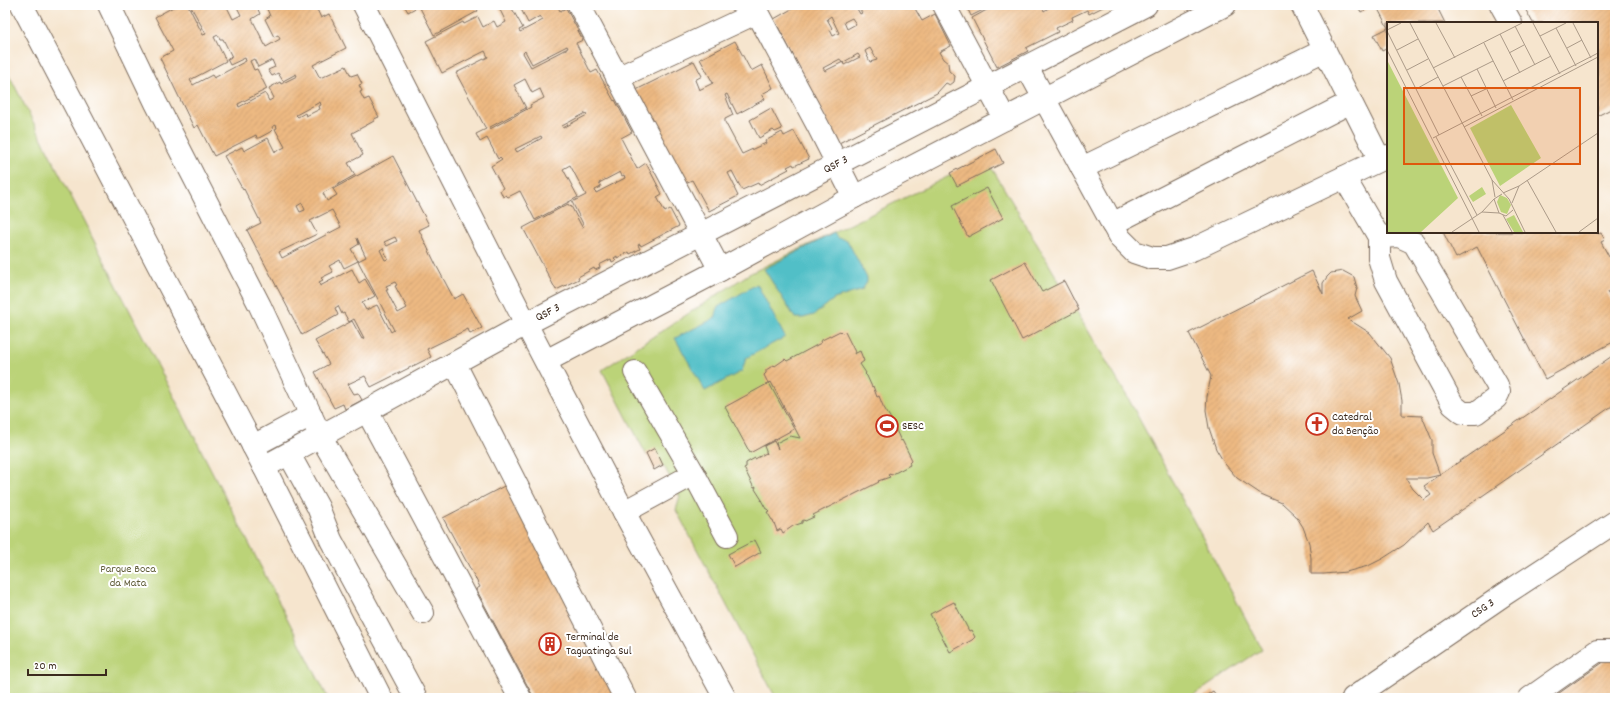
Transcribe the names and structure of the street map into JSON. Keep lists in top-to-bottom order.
{
  "streets": {
    "street": ["QSF 3", "CSG 3"]
  },
  "parks": ["Parque Boca da Mata"],
  "places": {
    "church": ["Catedral da Benção"],
    "sports": ["SESC"],
    "building": ["Terminal de Taguatinga Sul"]
  },
  "scale_bar": "20 m"
}
